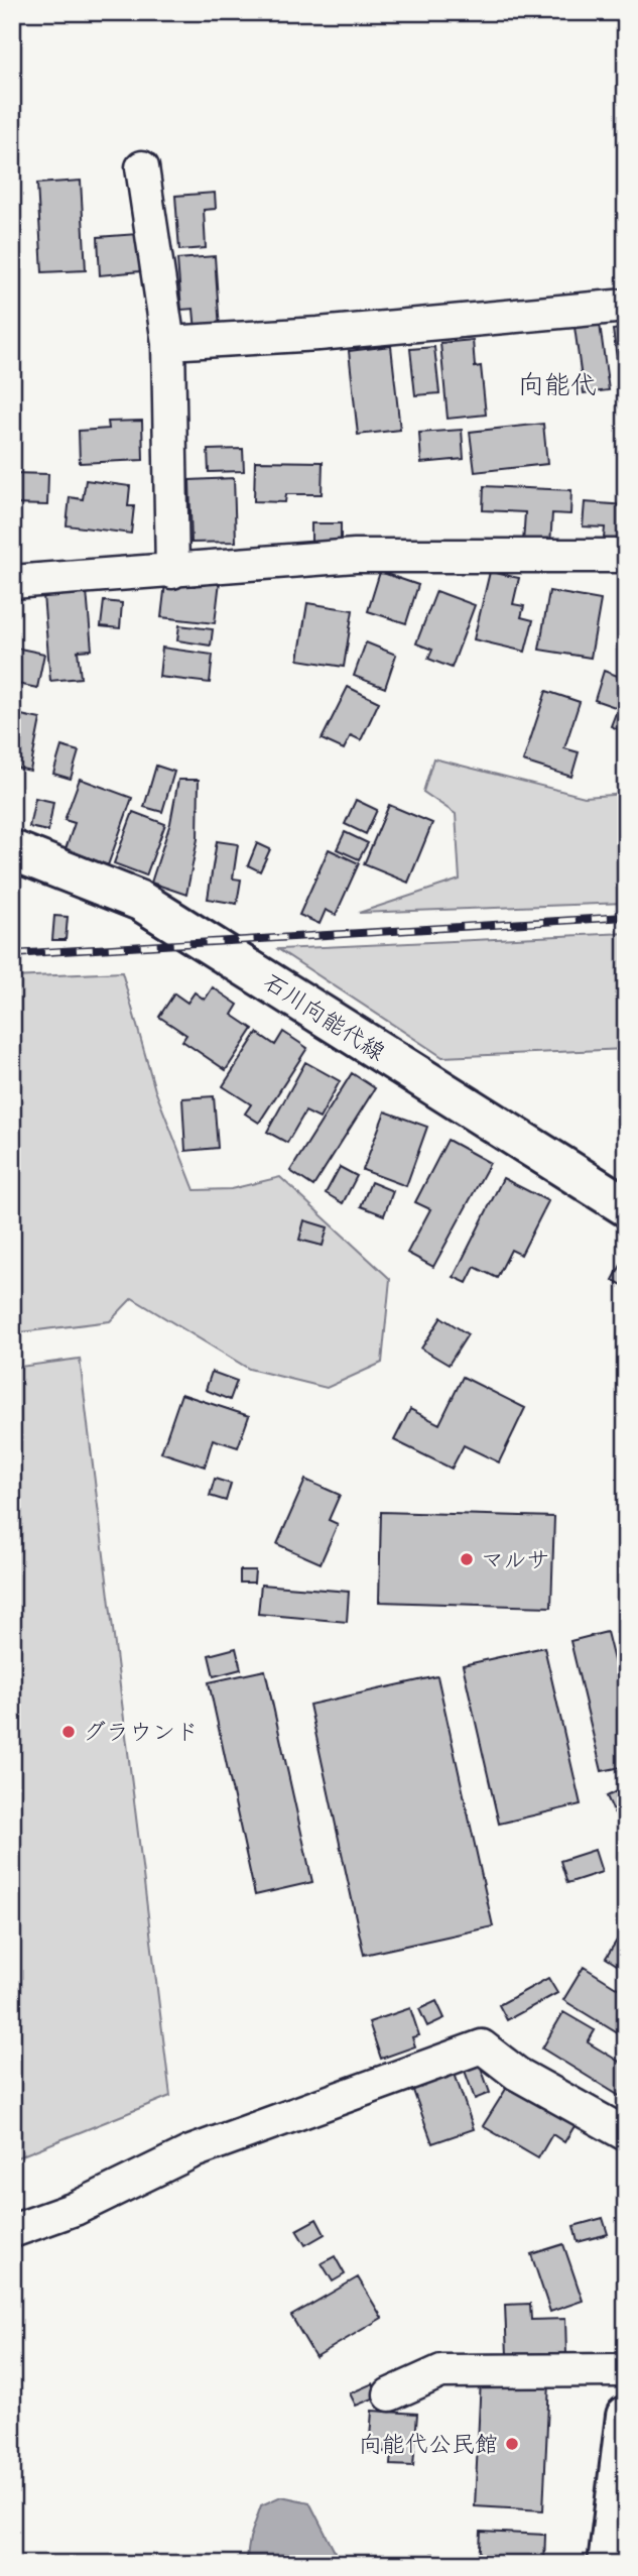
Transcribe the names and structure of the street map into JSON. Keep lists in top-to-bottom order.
{
  "streets": {
    "main road": ["石川向能代線"]
  },
  "districts": ["向能代"],
  "places": ["マルサ", "グラウンド", "向能代公民館"]
}
